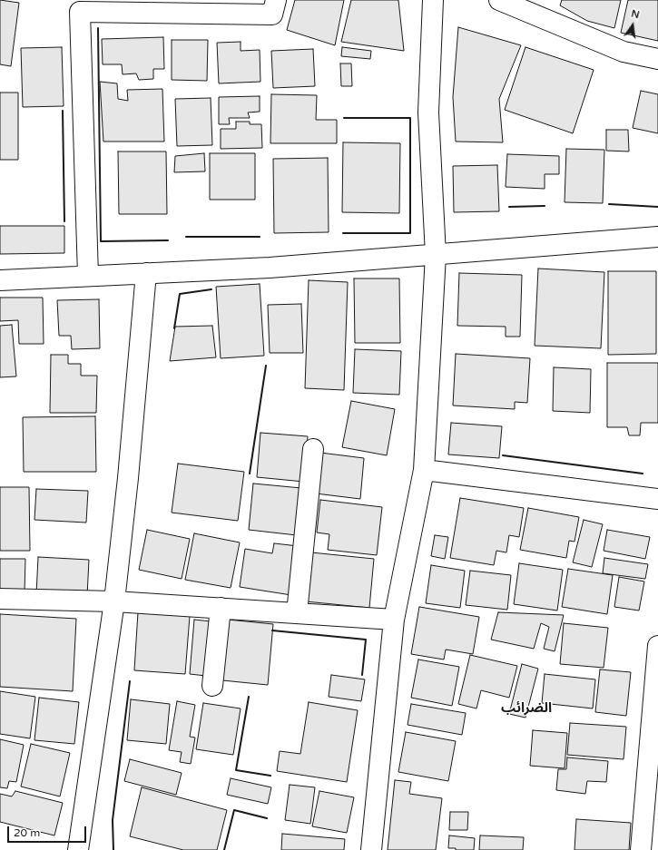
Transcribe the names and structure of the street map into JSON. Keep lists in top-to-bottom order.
{
  "districts": ["الضرائب"],
  "scale_bar": "20 m",
  "north": "top"
}
